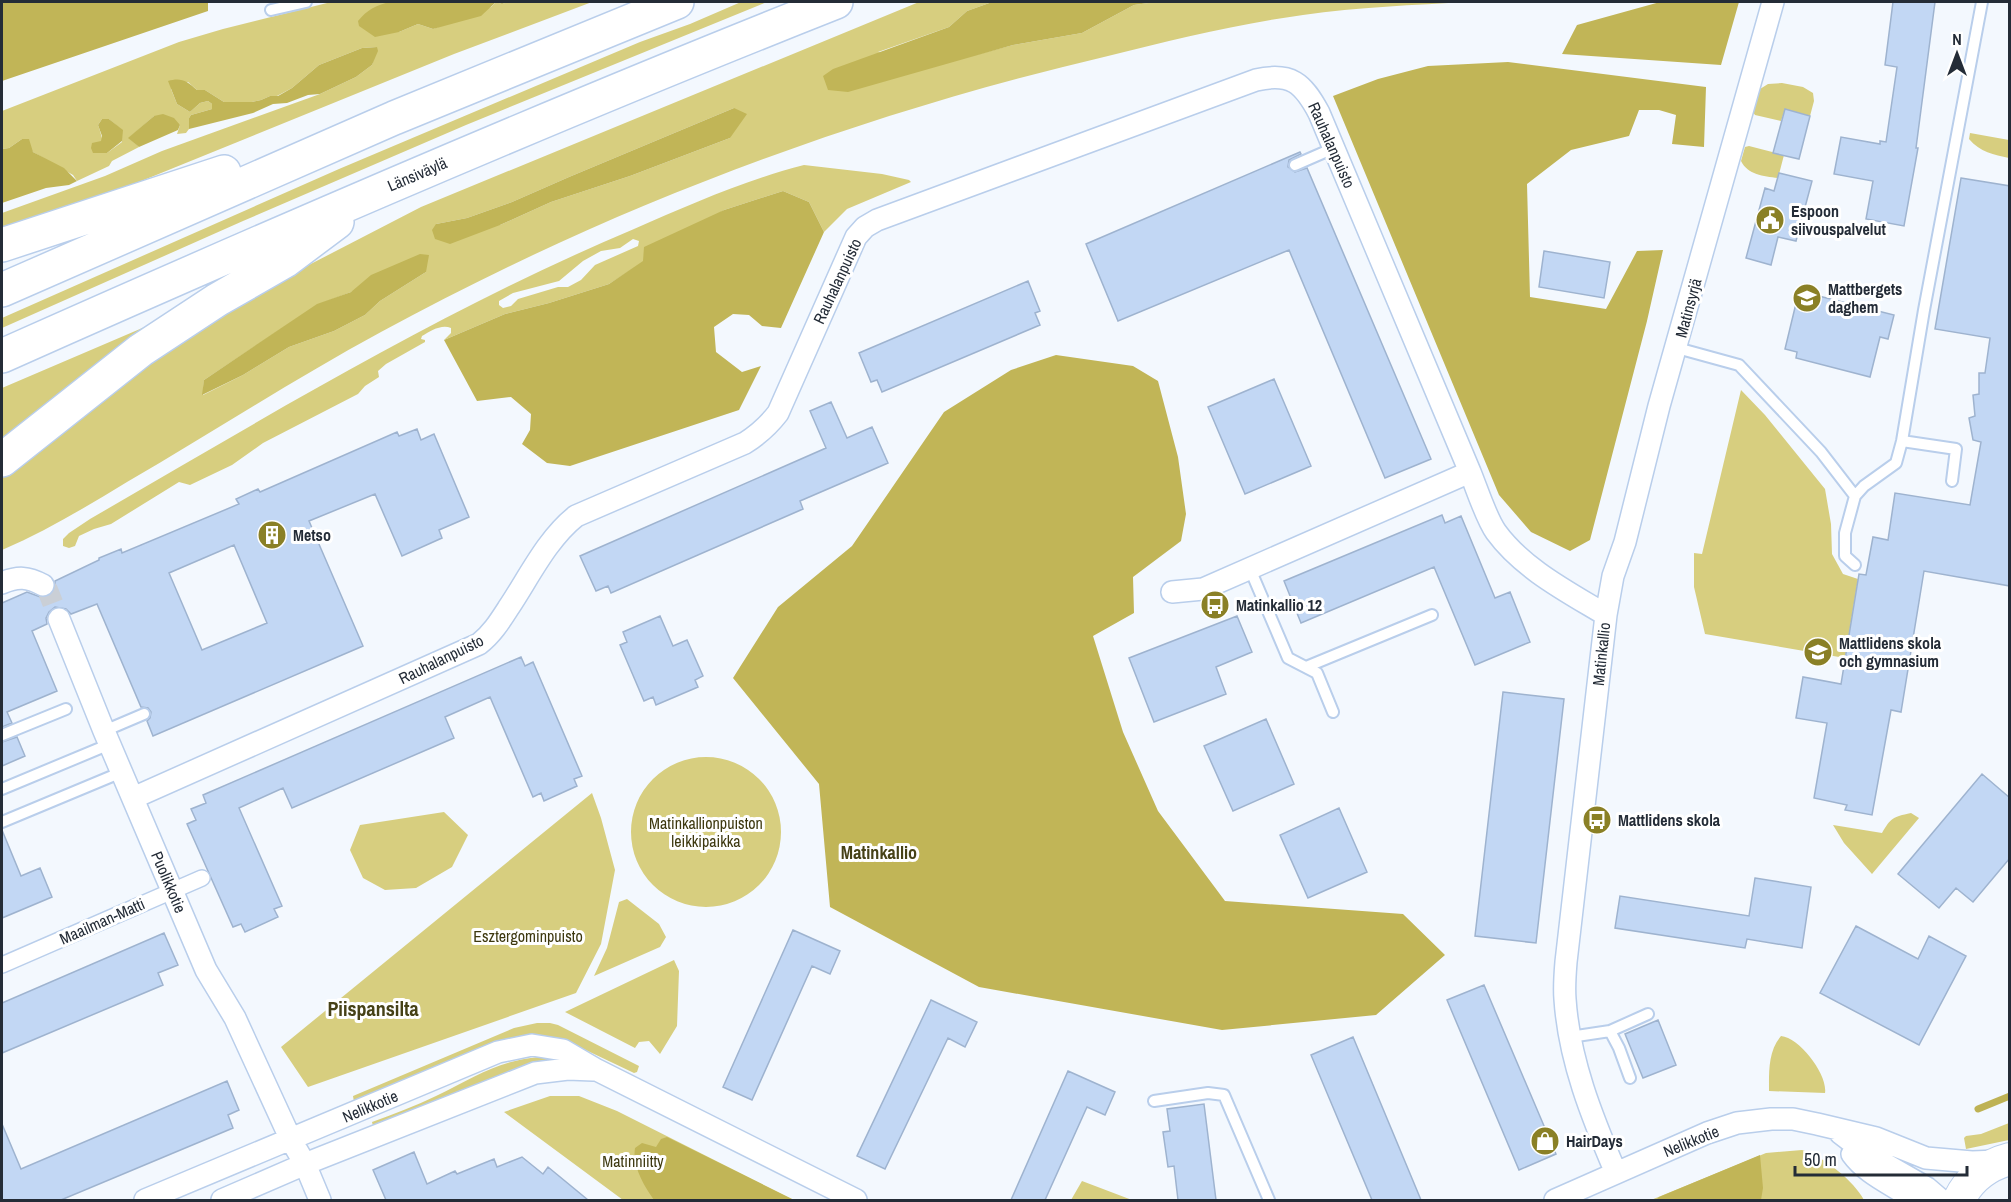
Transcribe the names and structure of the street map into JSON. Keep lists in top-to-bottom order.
{
  "streets": {
    "highway": ["Länsiväylä"],
    "street": [
      "Rauhalanpuisto",
      "Matinsyrjä",
      "Matinkallio",
      "Puolikkotie",
      "Maailman-Matti",
      "Nelikkotie"
    ]
  },
  "crossings": [
    ["Rauhalanpuisto", "Matinkallio"],
    ["Rauhalanpuisto", "Puolikkotie"],
    ["Matinsyrjä", "Matinkallio"],
    ["Matinkallio", "Nelikkotie"],
    ["Puolikkotie", "Maailman-Matti"],
    ["Puolikkotie", "Nelikkotie"]
  ],
  "districts": ["Matinkallio", "Piispansilta"],
  "parks": ["Matinkallionpuiston leikkipaikka", "Esztergominpuisto", "Matinniitty"],
  "places": {
    "public building": ["Espoon siivouspalvelut"],
    "school or university": ["Mattbergets daghem", "Mattlidens skola och gymnasium"],
    "building": ["Metso"],
    "bus stop": ["Matinkallio 12", "Mattlidens skola"],
    "shop": ["HairDays"]
  },
  "scale_bar": "50 m",
  "north": "top"
}
